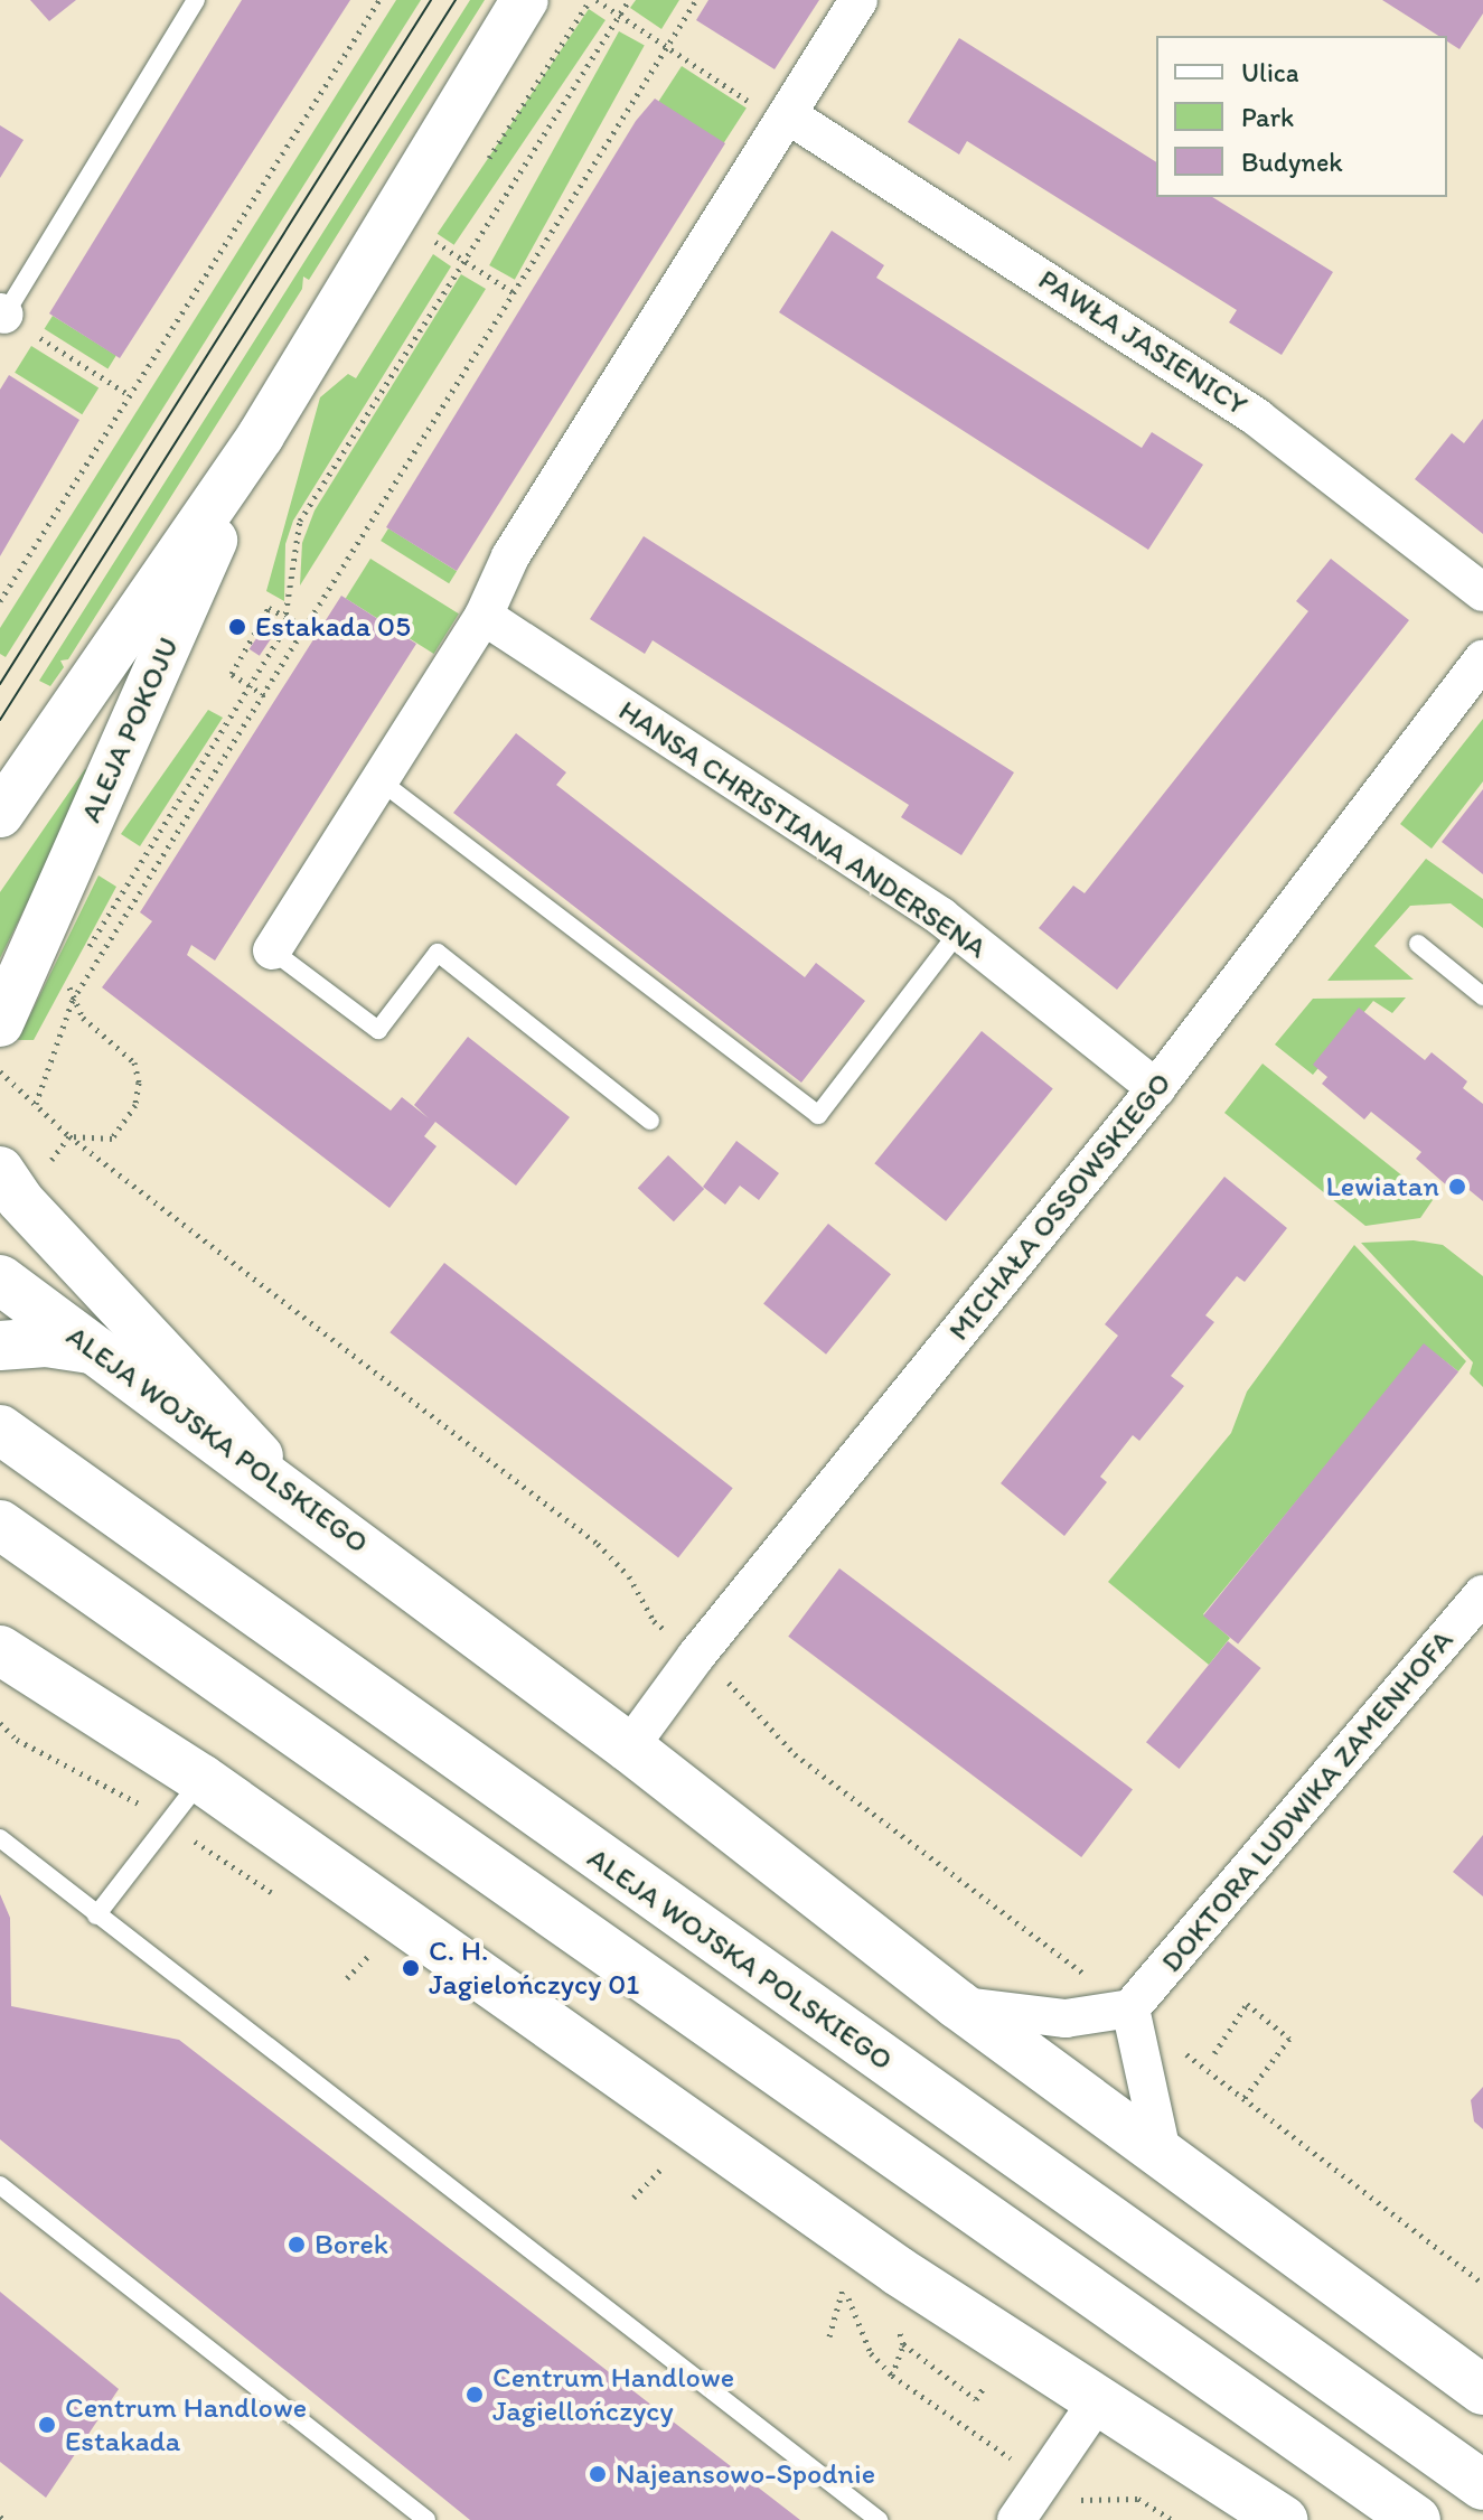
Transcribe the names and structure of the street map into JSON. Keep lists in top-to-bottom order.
{
  "streets": {
    "main road": ["ALEJA WOJSKA POLSKIEGO"],
    "street": [
      "PAWŁA JASIENICY",
      "ALEJA POKOJU",
      "HANSA CHRISTIANA ANDERSENA",
      "MICHAŁA OSSOWSKIEGO",
      "DOKTORA LUDWIKA ZAMENHOFA"
    ]
  },
  "crossings": [
    ["HANSA CHRISTIANA ANDERSENA", "MICHAŁA OSSOWSKIEGO"],
    ["MICHAŁA OSSOWSKIEGO", "ALEJA WOJSKA POLSKIEGO"]
  ],
  "places": [
    "Estakada 05",
    "Lewiatan",
    "C. H. Jagielończycy 01",
    "Borek",
    "Centrum Handlowe Jagiellończycy",
    "Centrum Handlowe Estakada",
    "Najeansowo-Spodnie"
  ],
  "legend": ["Ulica", "Park", "Budynek"]
}
